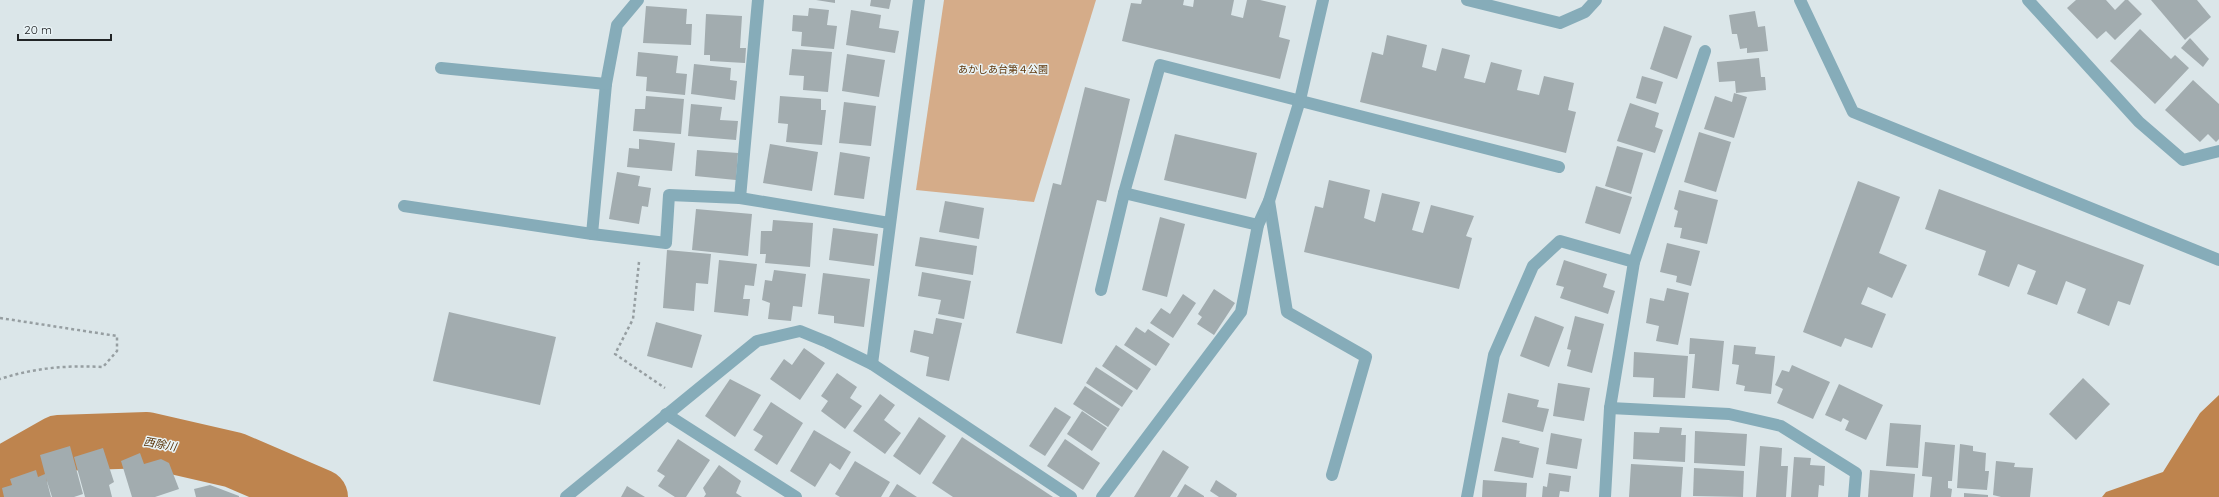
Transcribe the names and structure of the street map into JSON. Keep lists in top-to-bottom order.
{
  "water": ["西除川"],
  "parks": ["あかしあ台第４公園"],
  "scale_bar": "20 m"
}
